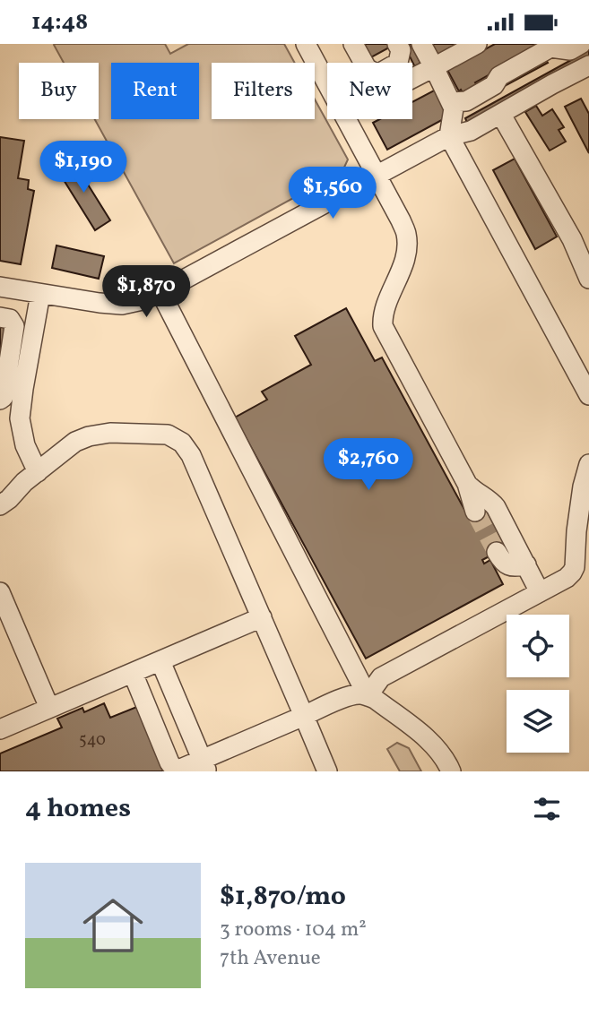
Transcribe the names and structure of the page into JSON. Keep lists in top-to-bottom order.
{
  "house_numbers": ["540"],
  "page": {
    "status": "14:48",
    "chip": [
      "Buy",
      "Rent",
      "Filters",
      "New"
    ],
    "price": [
      "$1,190",
      "$1,560",
      "$1,870",
      "$2,760"
    ],
    "heading": "4 homes",
    "list": [
      {
        "name": "$1,870/mo",
        "note": "3 rooms · 104 m² · 7th Avenue"
      }
    ]
  }
}
